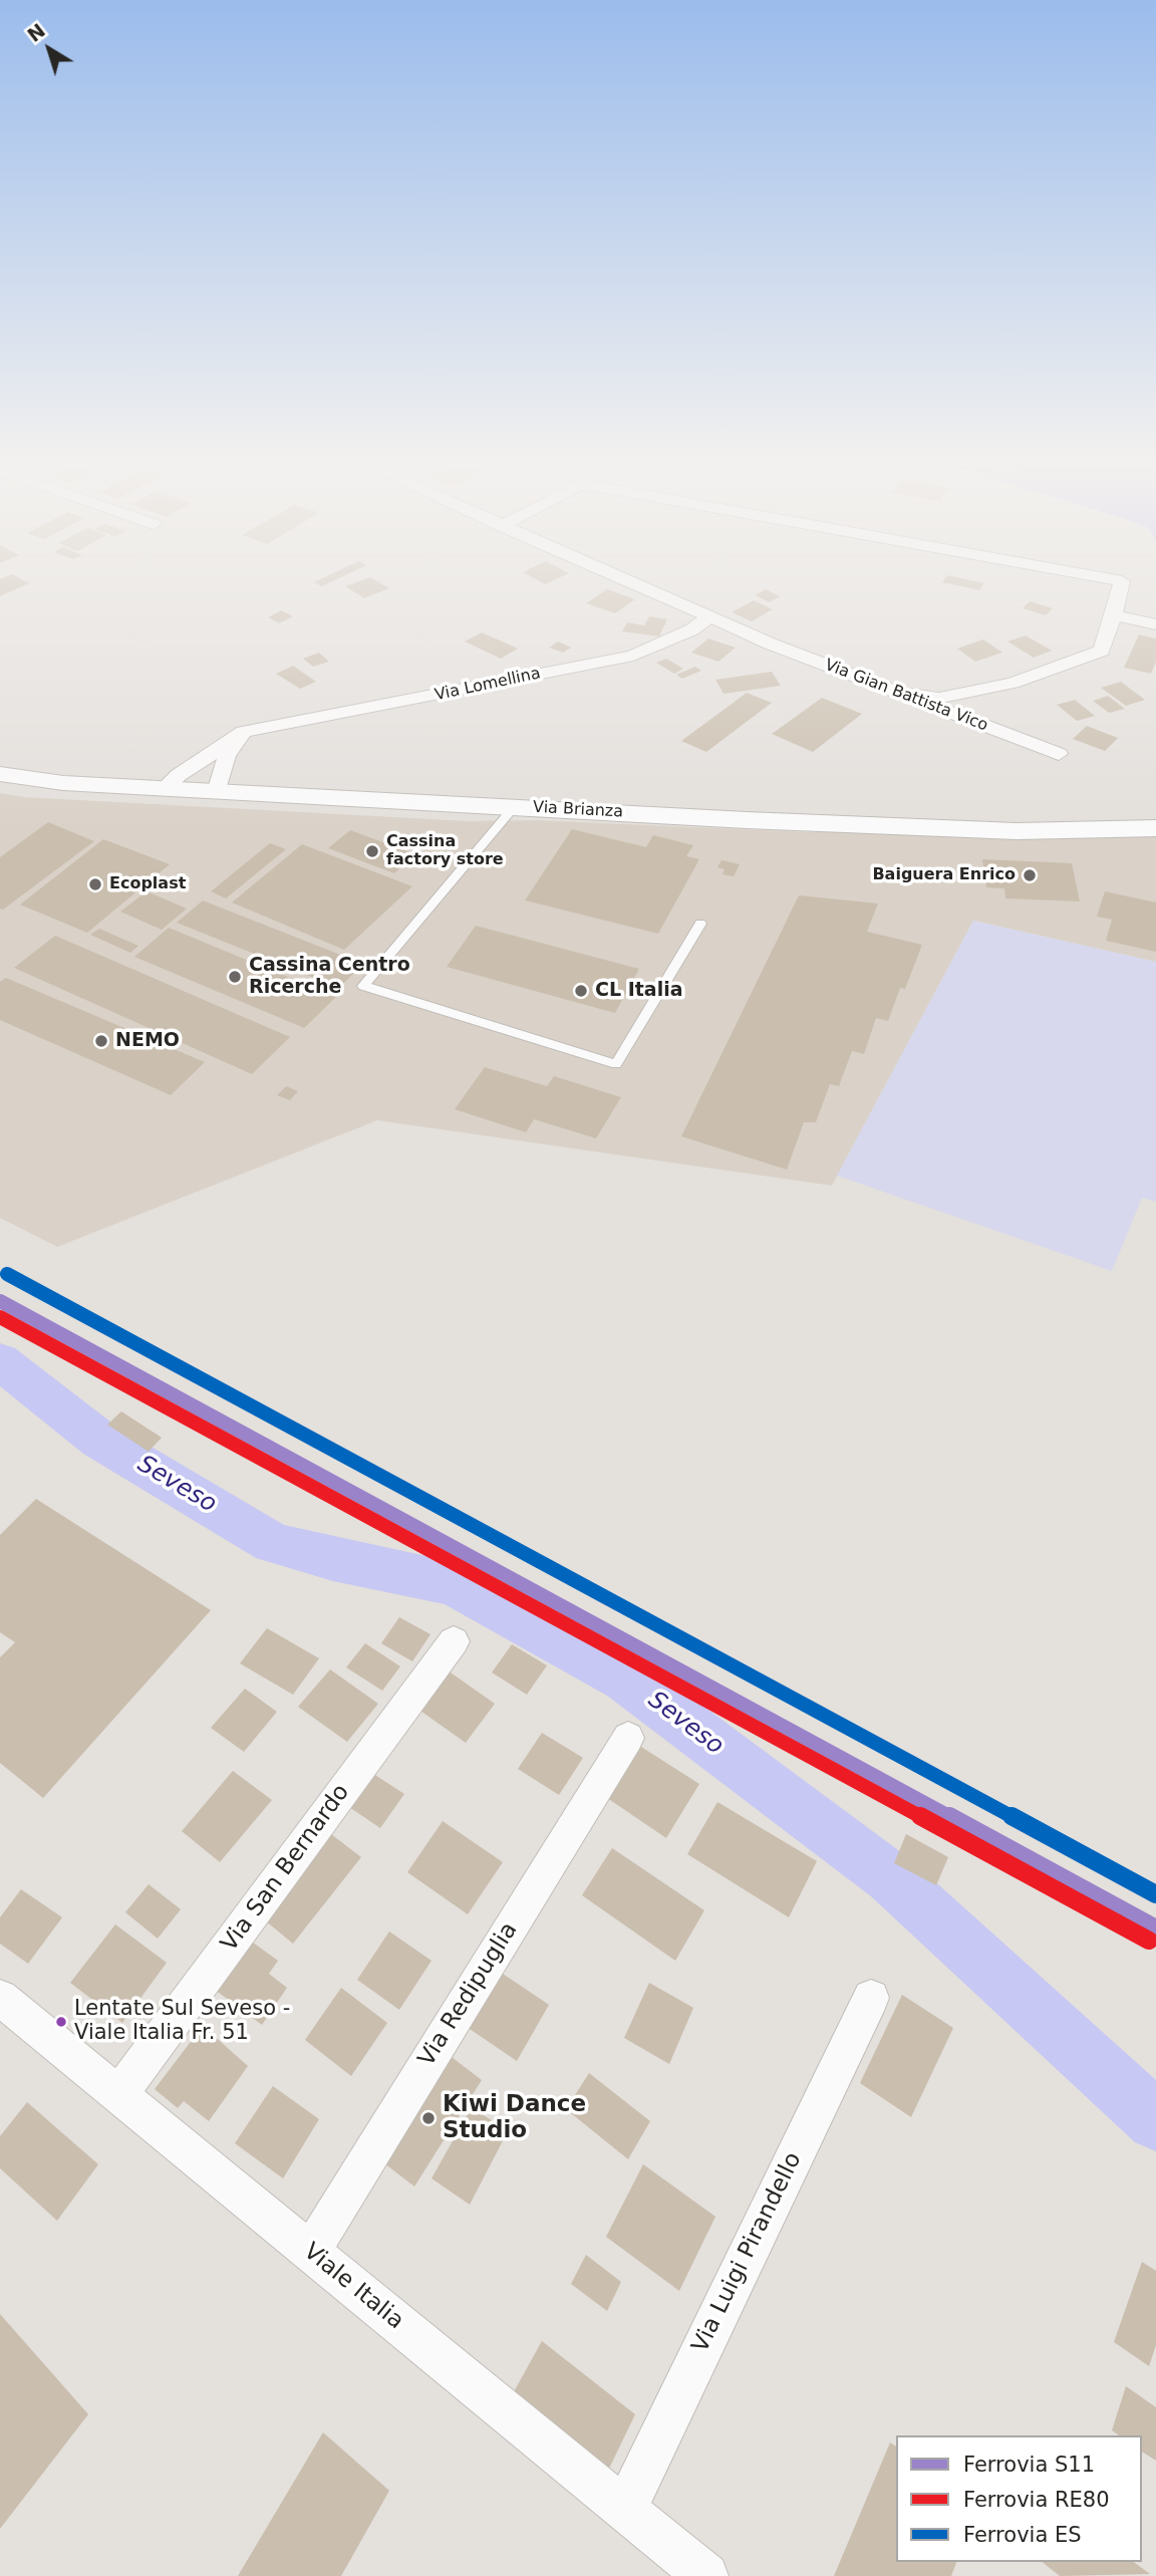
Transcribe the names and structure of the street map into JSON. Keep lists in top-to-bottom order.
{
  "streets": {
    "street": [
      "Via Lomellina",
      "Via Gian Battista Vico",
      "Via Brianza",
      "Via San Bernardo",
      "Via Redipuglia",
      "Via Luigi Pirandello",
      "Viale Italia"
    ]
  },
  "crossings": [
    ["Via Lomellina", "Via Gian Battista Vico"],
    ["Via Lomellina", "Via Brianza"],
    ["Via San Bernardo", "Viale Italia"],
    ["Via Redipuglia", "Viale Italia"],
    ["Via Luigi Pirandello", "Viale Italia"]
  ],
  "water": ["Seveso"],
  "places": [
    "Cassina factory store",
    "Baiguera Enrico",
    "Ecoplast",
    "Cassina Centro Ricerche",
    "CL Italia",
    "NEMO",
    "Lentate Sul Seveso - Viale Italia Fr. 51",
    "Kiwi Dance Studio"
  ],
  "lines": ["rail line ES", "rail line S11", "rail line RE80"],
  "legend": ["Ferrovia S11", "Ferrovia RE80", "Ferrovia ES"],
  "north": "top left"
}
